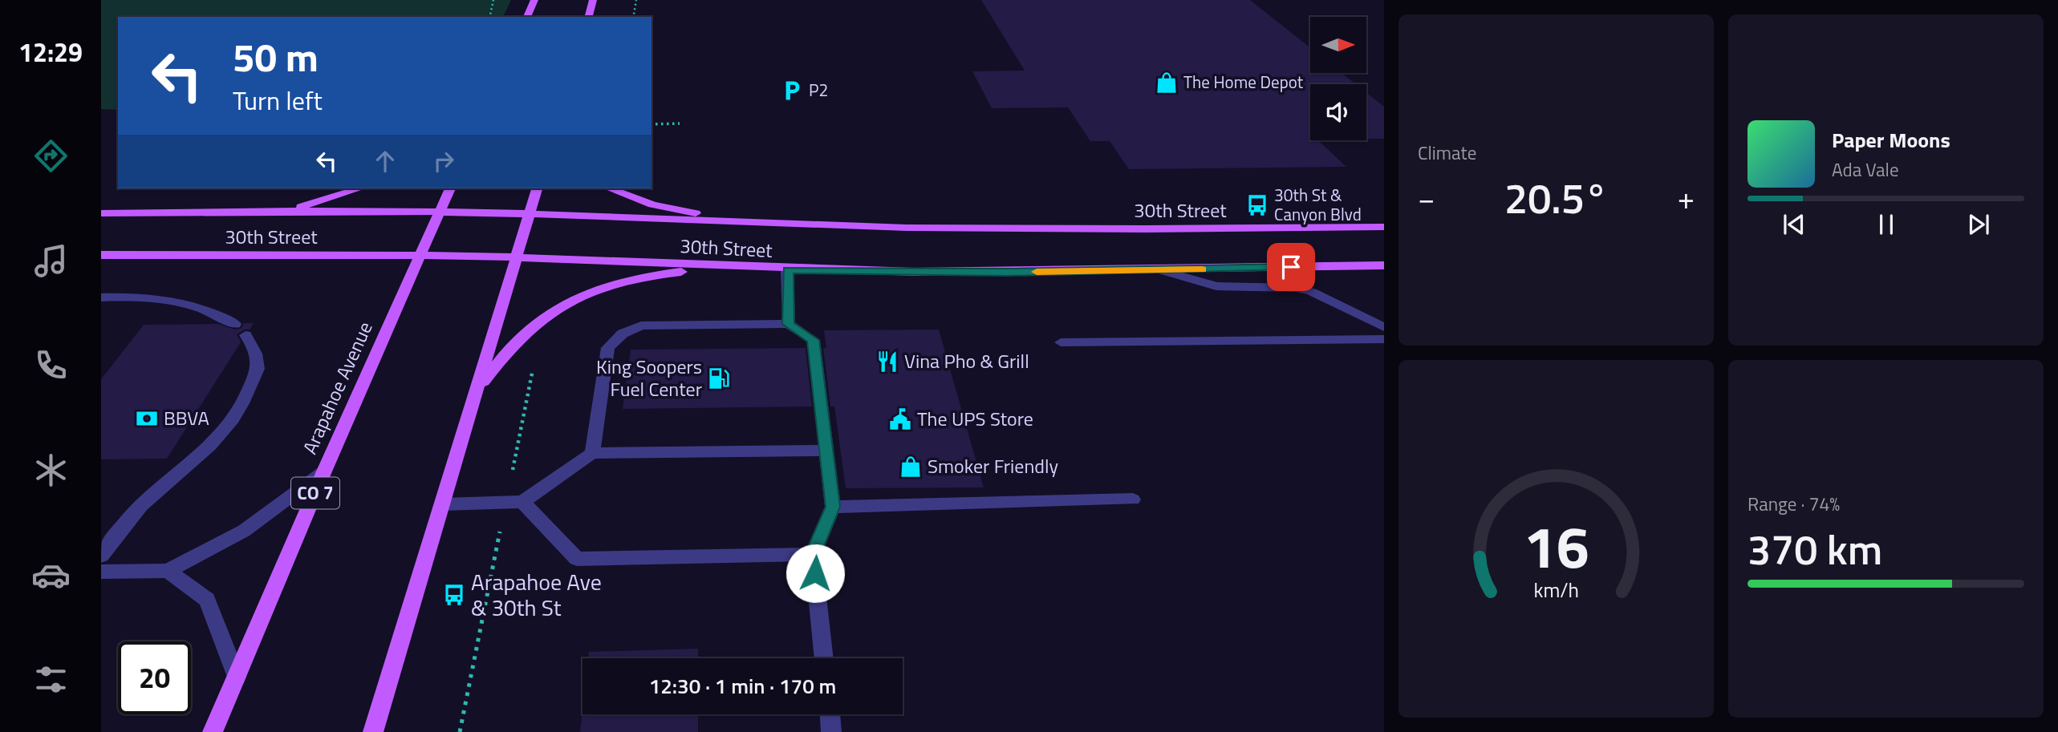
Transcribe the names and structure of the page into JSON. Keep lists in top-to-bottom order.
{
  "streets": {
    "main road": ["30th Street", "Arapahoe Avenue", "CO 7"]
  },
  "crossings": [
    ["30th Street", "Arapahoe Avenue"]
  ],
  "places": {
    "shop": ["The Home Depot", "Smoker Friendly"],
    "parking": ["P2"],
    "bus stop": ["30th St & Canyon Blvd", "Arapahoe Ave & 30th St"],
    "restaurant": ["Vina Pho & Grill"],
    "fuel station": ["King Soopers Fuel Center"],
    "bank": ["BBVA"],
    "public building": ["The UPS Store"]
  },
  "north": "right",
  "page": {
    "tabs": "12:29",
    "tile": [
      "Climate",
      ["Range · 74%", "370 km"]
    ],
    "turn": ["50 m", "Turn left"],
    "song": ["Paper Moons", "Ada Vale"],
    "heat": ["−", "20.5°", "+"],
    "limit": "20",
    "trip": "12:30 · 1 min · 170 m",
    "gauge": ["16", "km/h"]
  }
}
